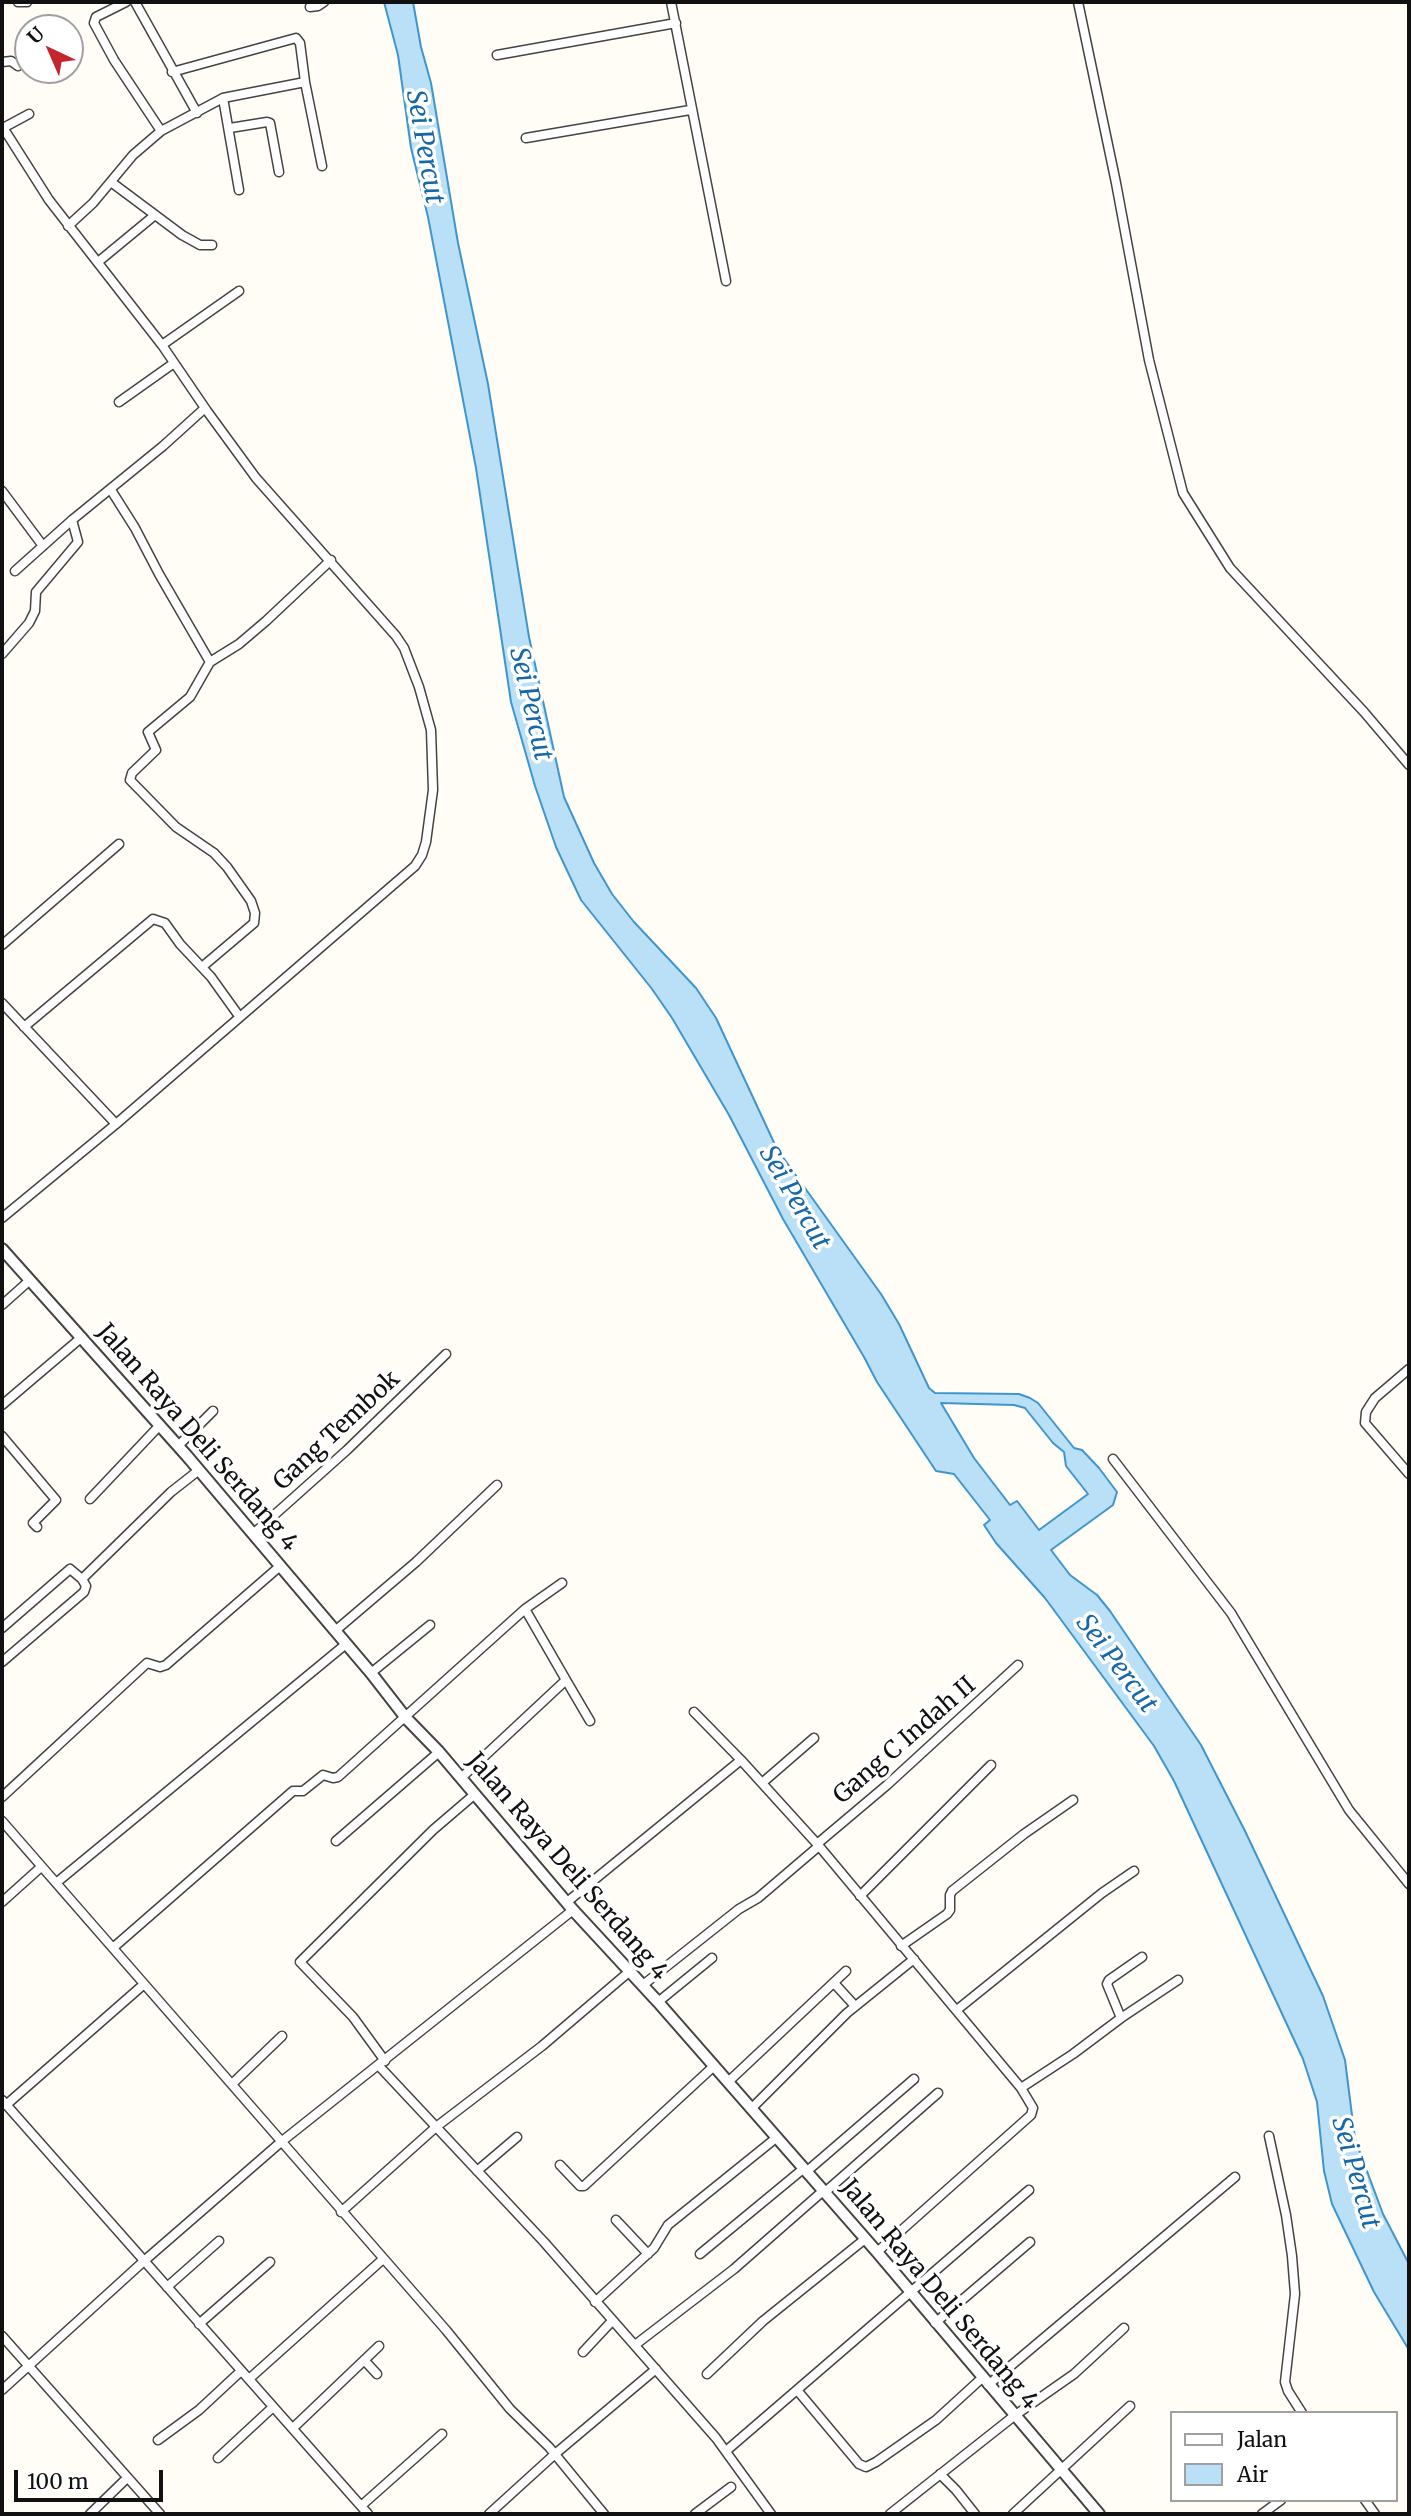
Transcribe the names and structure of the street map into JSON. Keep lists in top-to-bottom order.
{
  "streets": {
    "street": ["Gang Tembok", "Jalan Raya Deli Serdang 4", "Gang C Indah II"]
  },
  "crossings": [
    ["Gang Tembok", "Jalan Raya Deli Serdang 4"],
    ["Jalan Raya Deli Serdang 4", "Gang C Indah II"]
  ],
  "water": ["Sei Percut"],
  "legend": ["Jalan", "Air"],
  "scale_bar": "100 m",
  "north": "top left"
}
